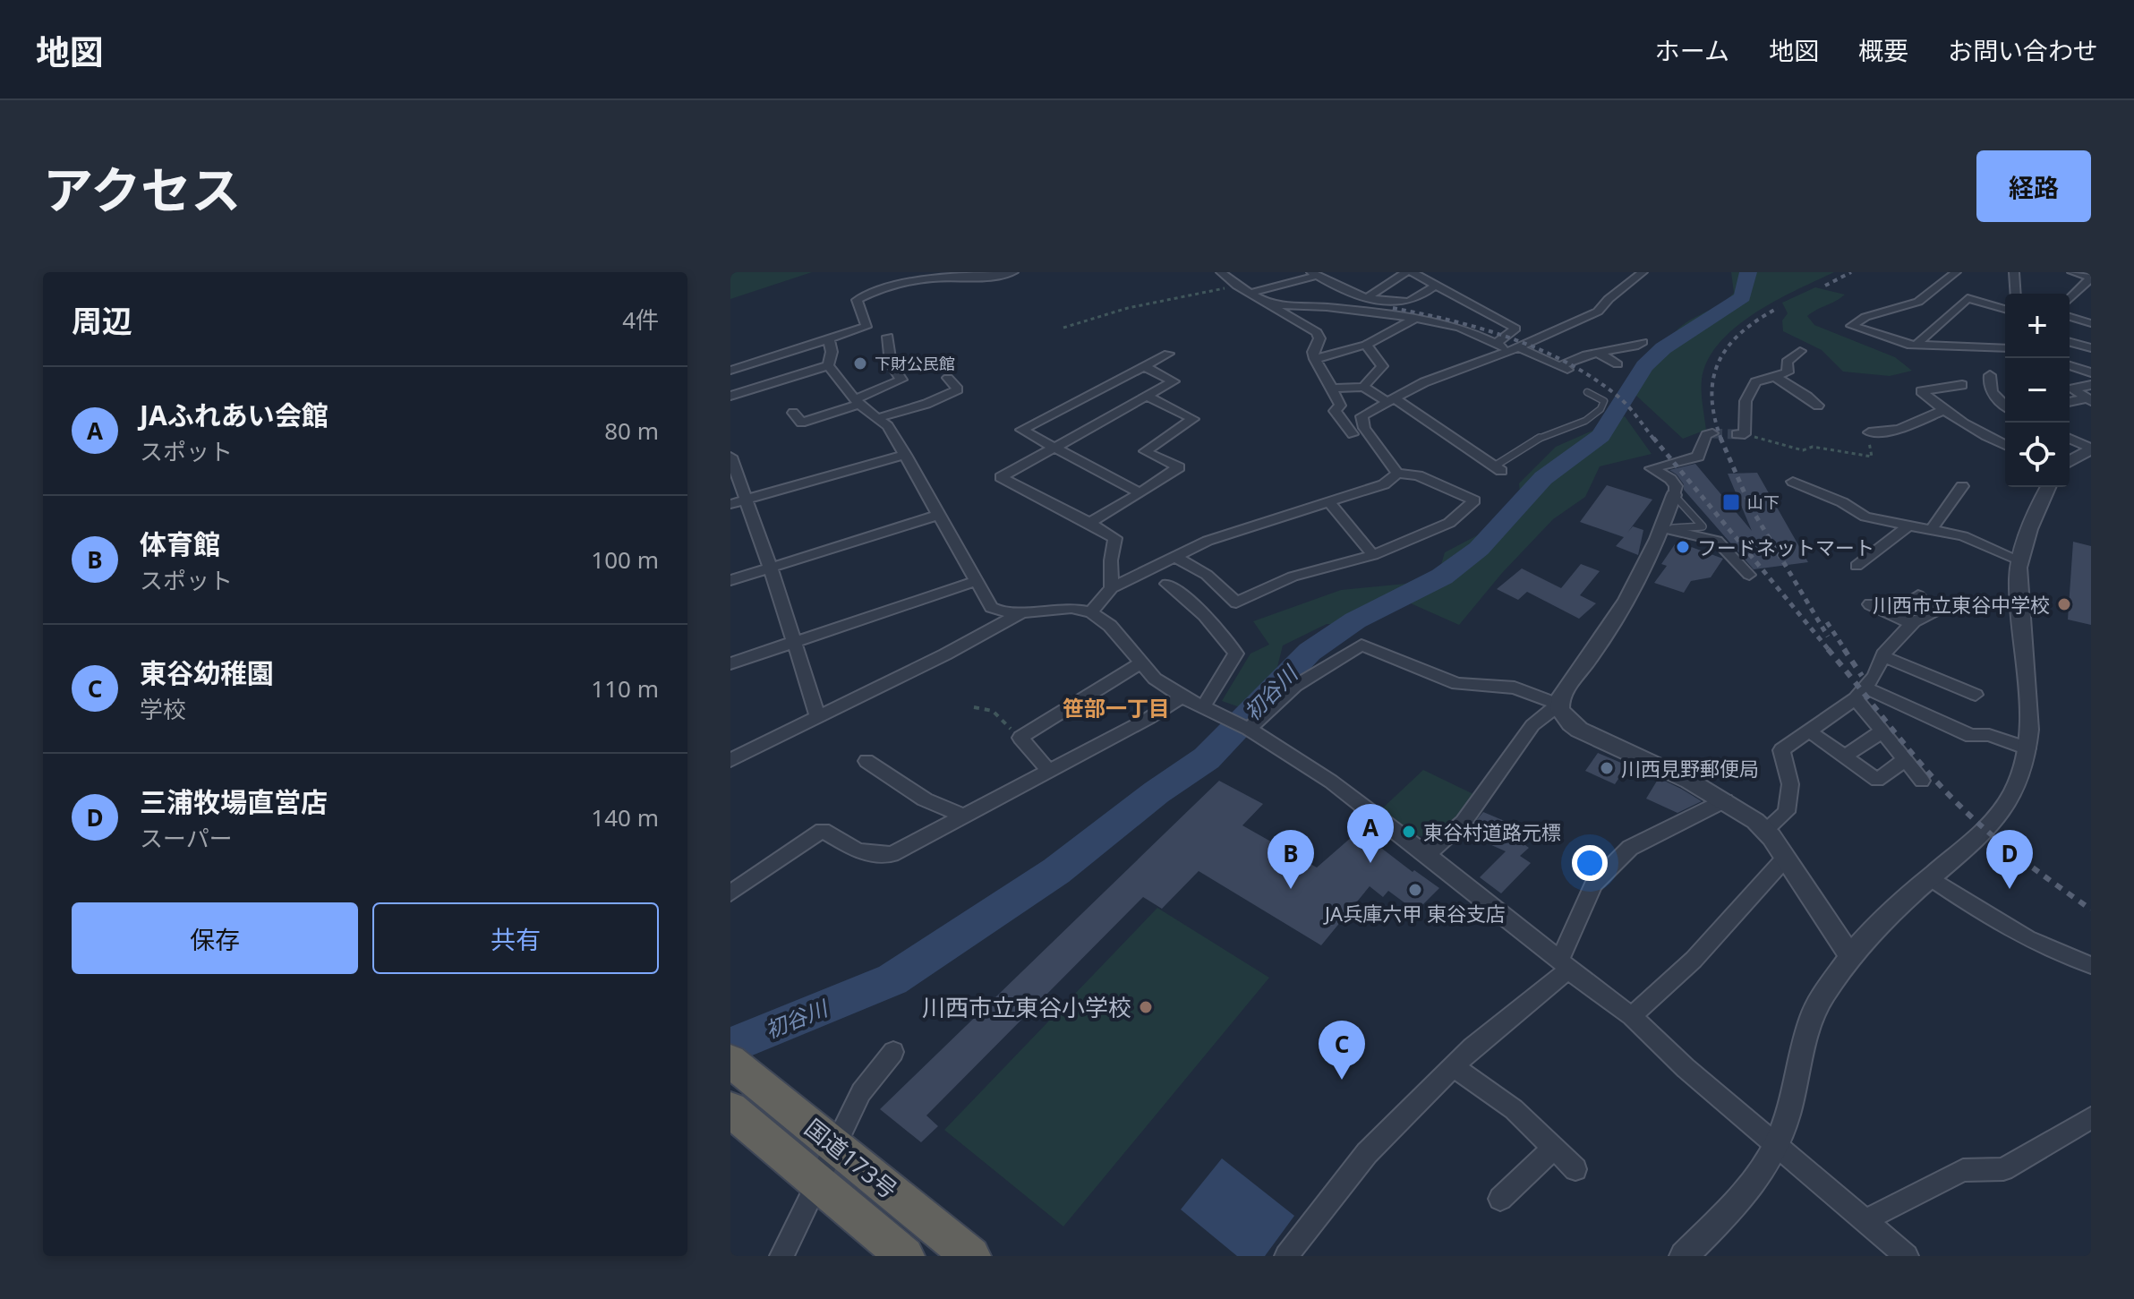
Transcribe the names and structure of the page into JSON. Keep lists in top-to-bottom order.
{
  "streets": {
    "highway": ["国道173号"]
  },
  "districts": ["笹部一丁目"],
  "water": ["初谷川"],
  "places": {
    "other": [
      "下財公民館",
      "フードネットマート",
      "川西市立東谷中学校",
      "川西見野郵便局",
      "東谷村道路元標",
      "JA兵庫六甲 東谷支店",
      "川西市立東谷小学校"
    ],
    "transit": ["山下"]
  },
  "page": {
    "header": "地図",
    "nav": [
      "ホーム",
      "地図",
      "概要",
      "お問い合わせ"
    ],
    "title": "アクセス",
    "buttons": [
      "経路",
      ["保存", "共有"]
    ],
    "heading": ["周辺", "4件"],
    "map_buttons": ["+", "−"],
    "list": [
      {
        "mark": "A",
        "name": "JAふれあい会館",
        "note": "スポット",
        "value": "80 m"
      },
      {
        "mark": "B",
        "name": "体育館",
        "note": "スポット",
        "value": "100 m"
      },
      {
        "mark": "C",
        "name": "東谷幼稚園",
        "note": "学校",
        "value": "110 m"
      },
      {
        "mark": "D",
        "name": "三浦牧場直営店",
        "note": "スーパー",
        "value": "140 m"
      }
    ],
    "pins": [
      "A",
      "B",
      "D",
      "C"
    ]
  }
}
